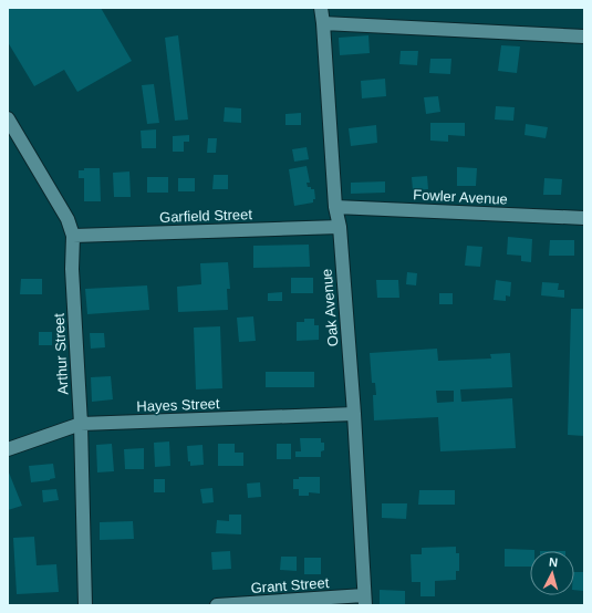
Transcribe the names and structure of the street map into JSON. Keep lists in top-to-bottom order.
{
  "streets": {
    "street": [
      "Fowler Avenue",
      "Garfield Street",
      "Oak Avenue",
      "Arthur Street",
      "Hayes Street",
      "Grant Street"
    ]
  },
  "crossings": [
    ["Fowler Avenue", "Oak Avenue"],
    ["Garfield Street", "Oak Avenue"],
    ["Garfield Street", "Arthur Street"],
    ["Oak Avenue", "Hayes Street"],
    ["Oak Avenue", "Grant Street"],
    ["Arthur Street", "Hayes Street"]
  ],
  "north": "top"
}
